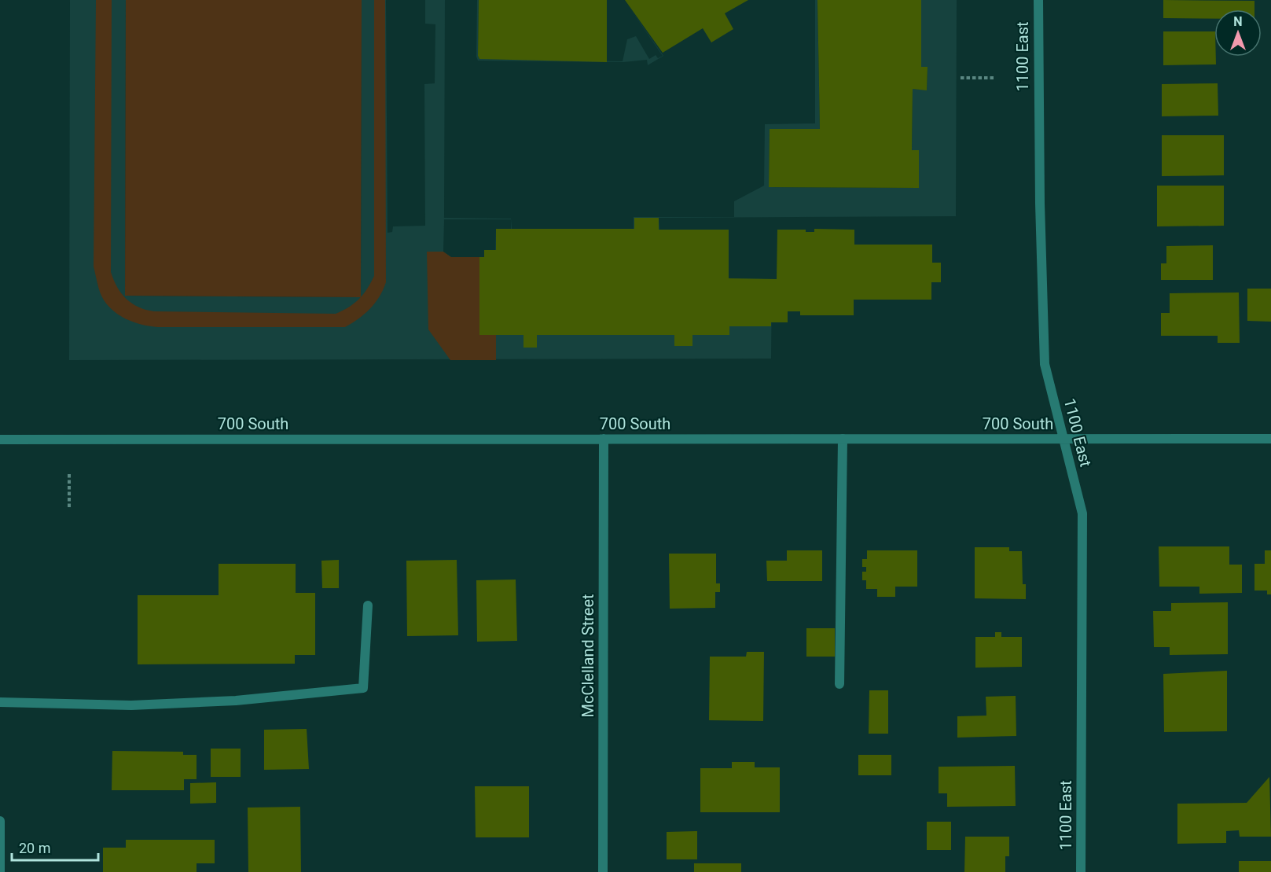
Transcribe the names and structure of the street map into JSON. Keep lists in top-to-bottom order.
{
  "streets": {
    "street": ["1100 East", "700 South", "McClelland Street"]
  },
  "crossings": [
    ["1100 East", "700 South"],
    ["700 South", "McClelland Street"]
  ],
  "scale_bar": "20 m",
  "north": "top"
}
